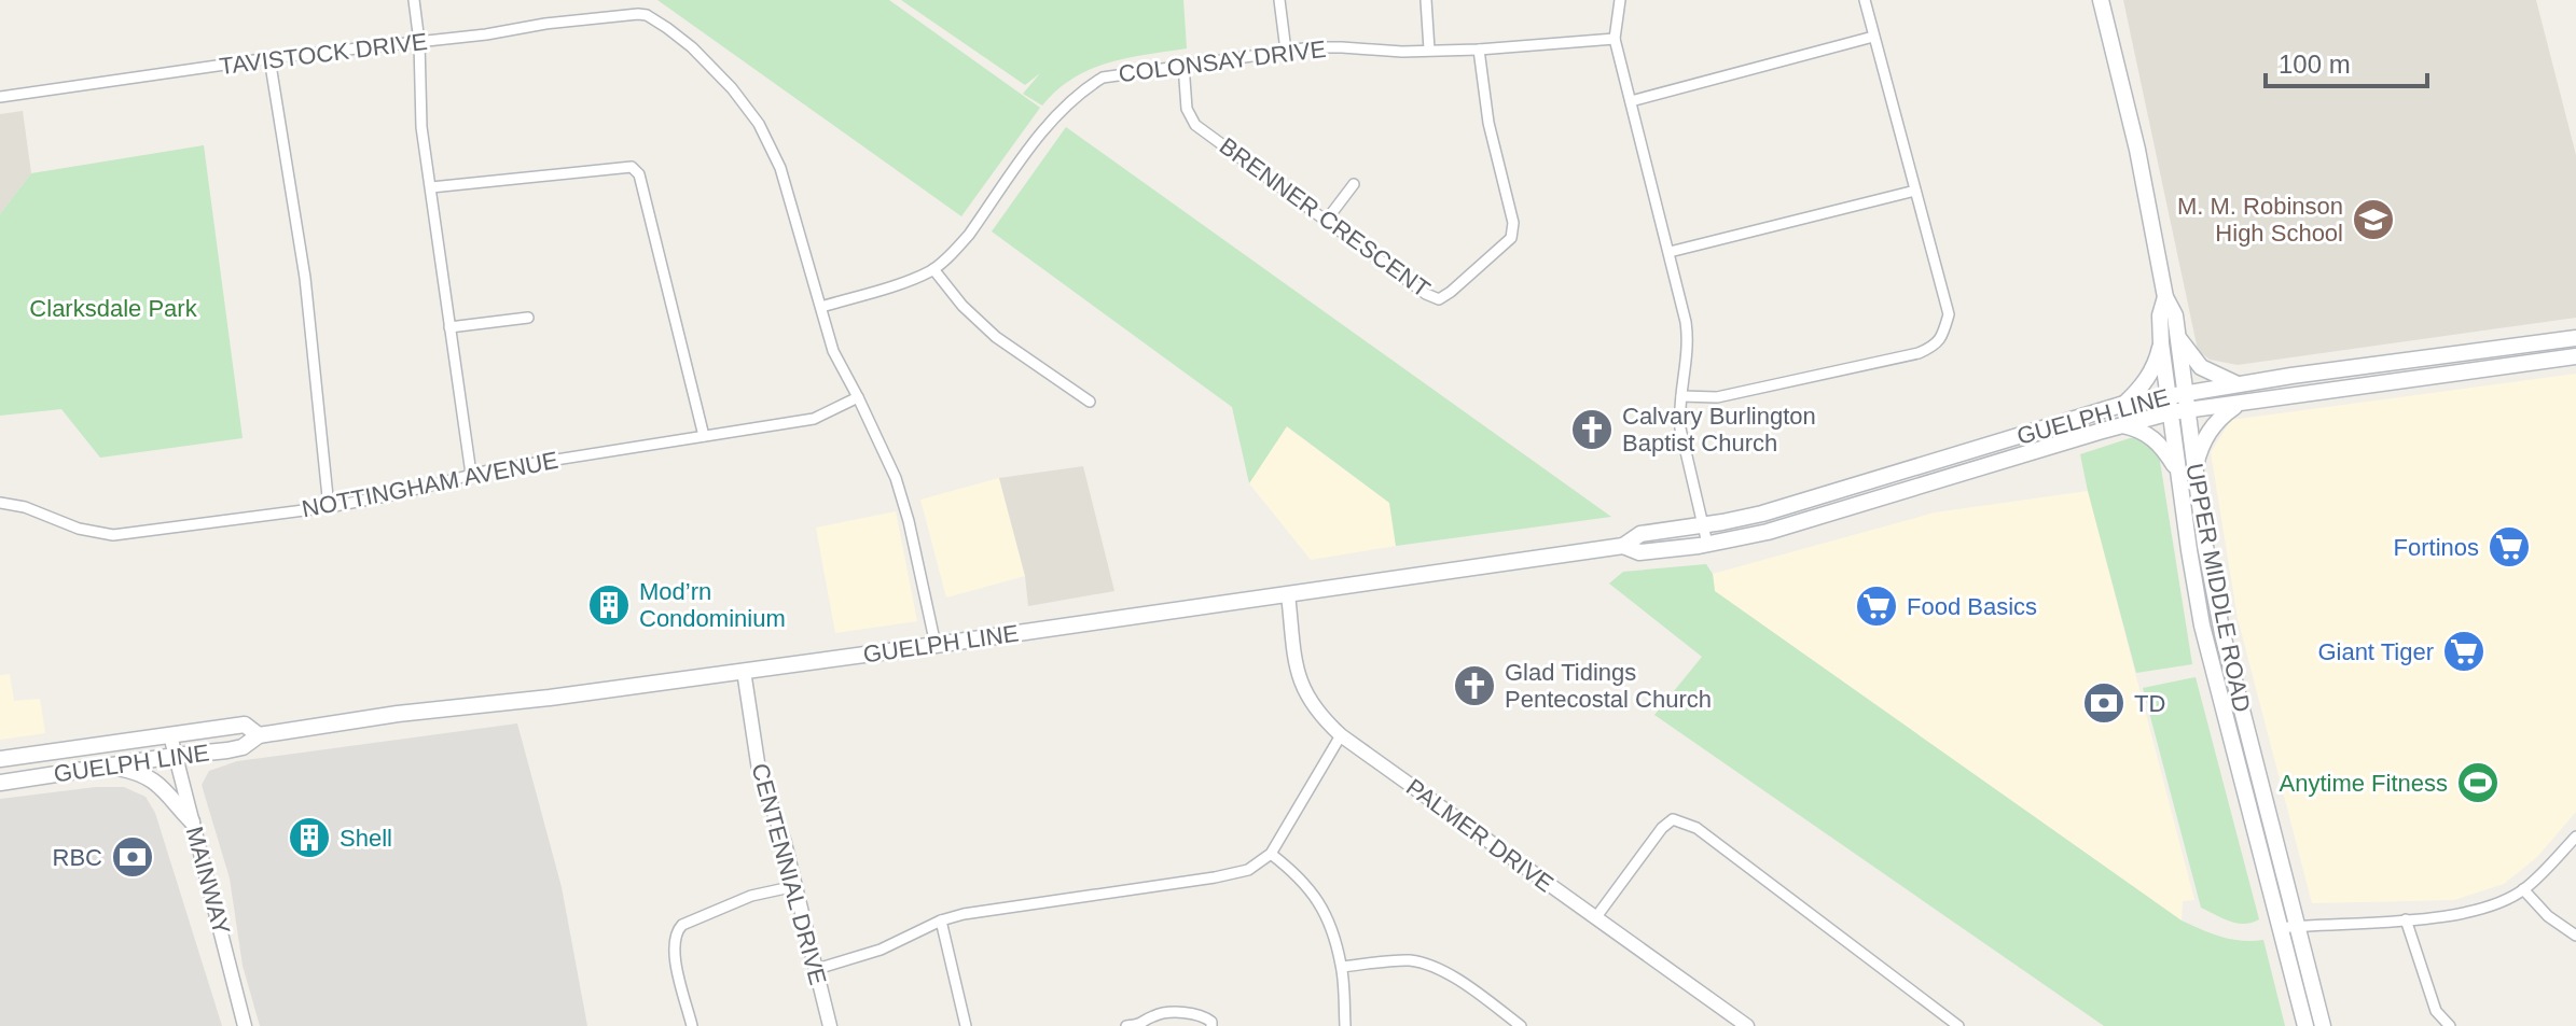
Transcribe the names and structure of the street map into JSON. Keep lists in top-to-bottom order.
{
  "streets": {
    "main road": ["GUELPH LINE", "UPPER MIDDLE ROAD"],
    "street": [
      "TAVISTOCK DRIVE",
      "COLONSAY DRIVE",
      "BRENNER CRESCENT",
      "NOTTINGHAM AVENUE",
      "PALMER DRIVE",
      "CENTENNIAL DRIVE",
      "MAINWAY"
    ]
  },
  "crossings": [
    ["TAVISTOCK DRIVE", "COLONSAY DRIVE"],
    ["COLONSAY DRIVE", "BRENNER CRESCENT"],
    ["GUELPH LINE", "UPPER MIDDLE ROAD"],
    ["GUELPH LINE", "PALMER DRIVE"],
    ["GUELPH LINE", "CENTENNIAL DRIVE"],
    ["GUELPH LINE", "MAINWAY"]
  ],
  "parks": ["Clarksdale Park"],
  "places": {
    "school or university": ["M. M. Robinson High School"],
    "church": ["Calvary Burlington Baptist Church", "Glad Tidings Pentecostal Church"],
    "supermarket": ["Fortinos", "Food Basics", "Giant Tiger"],
    "building": ["Mod’rn Condominium", "Shell"],
    "bank": ["TD", "RBC"],
    "sports": ["Anytime Fitness"]
  },
  "scale_bar": "100 m"
}
